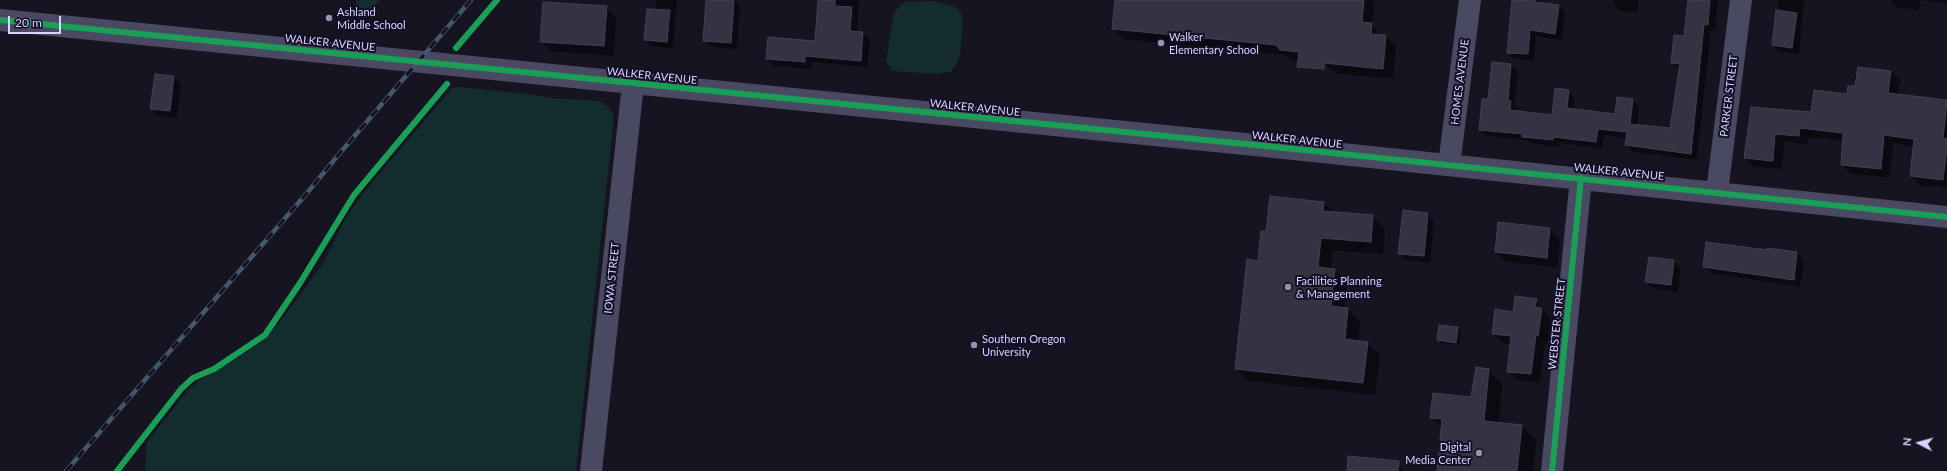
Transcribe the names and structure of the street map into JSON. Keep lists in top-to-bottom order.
{
  "streets": {
    "street": [
      "WALKER AVENUE",
      "HOMES AVENUE",
      "PARKER STREET",
      "IOWA STREET",
      "WEBSTER STREET"
    ]
  },
  "crossings": [
    ["WALKER AVENUE", "HOMES AVENUE"],
    ["WALKER AVENUE", "PARKER STREET"],
    ["WALKER AVENUE", "IOWA STREET"],
    ["WALKER AVENUE", "WEBSTER STREET"]
  ],
  "places": [
    "Ashland Middle School",
    "Walker Elementary School",
    "Facilities Planning & Management",
    "Southern Oregon University",
    "Digital Media Center"
  ],
  "scale_bar": "20 m",
  "north": "left"
}
